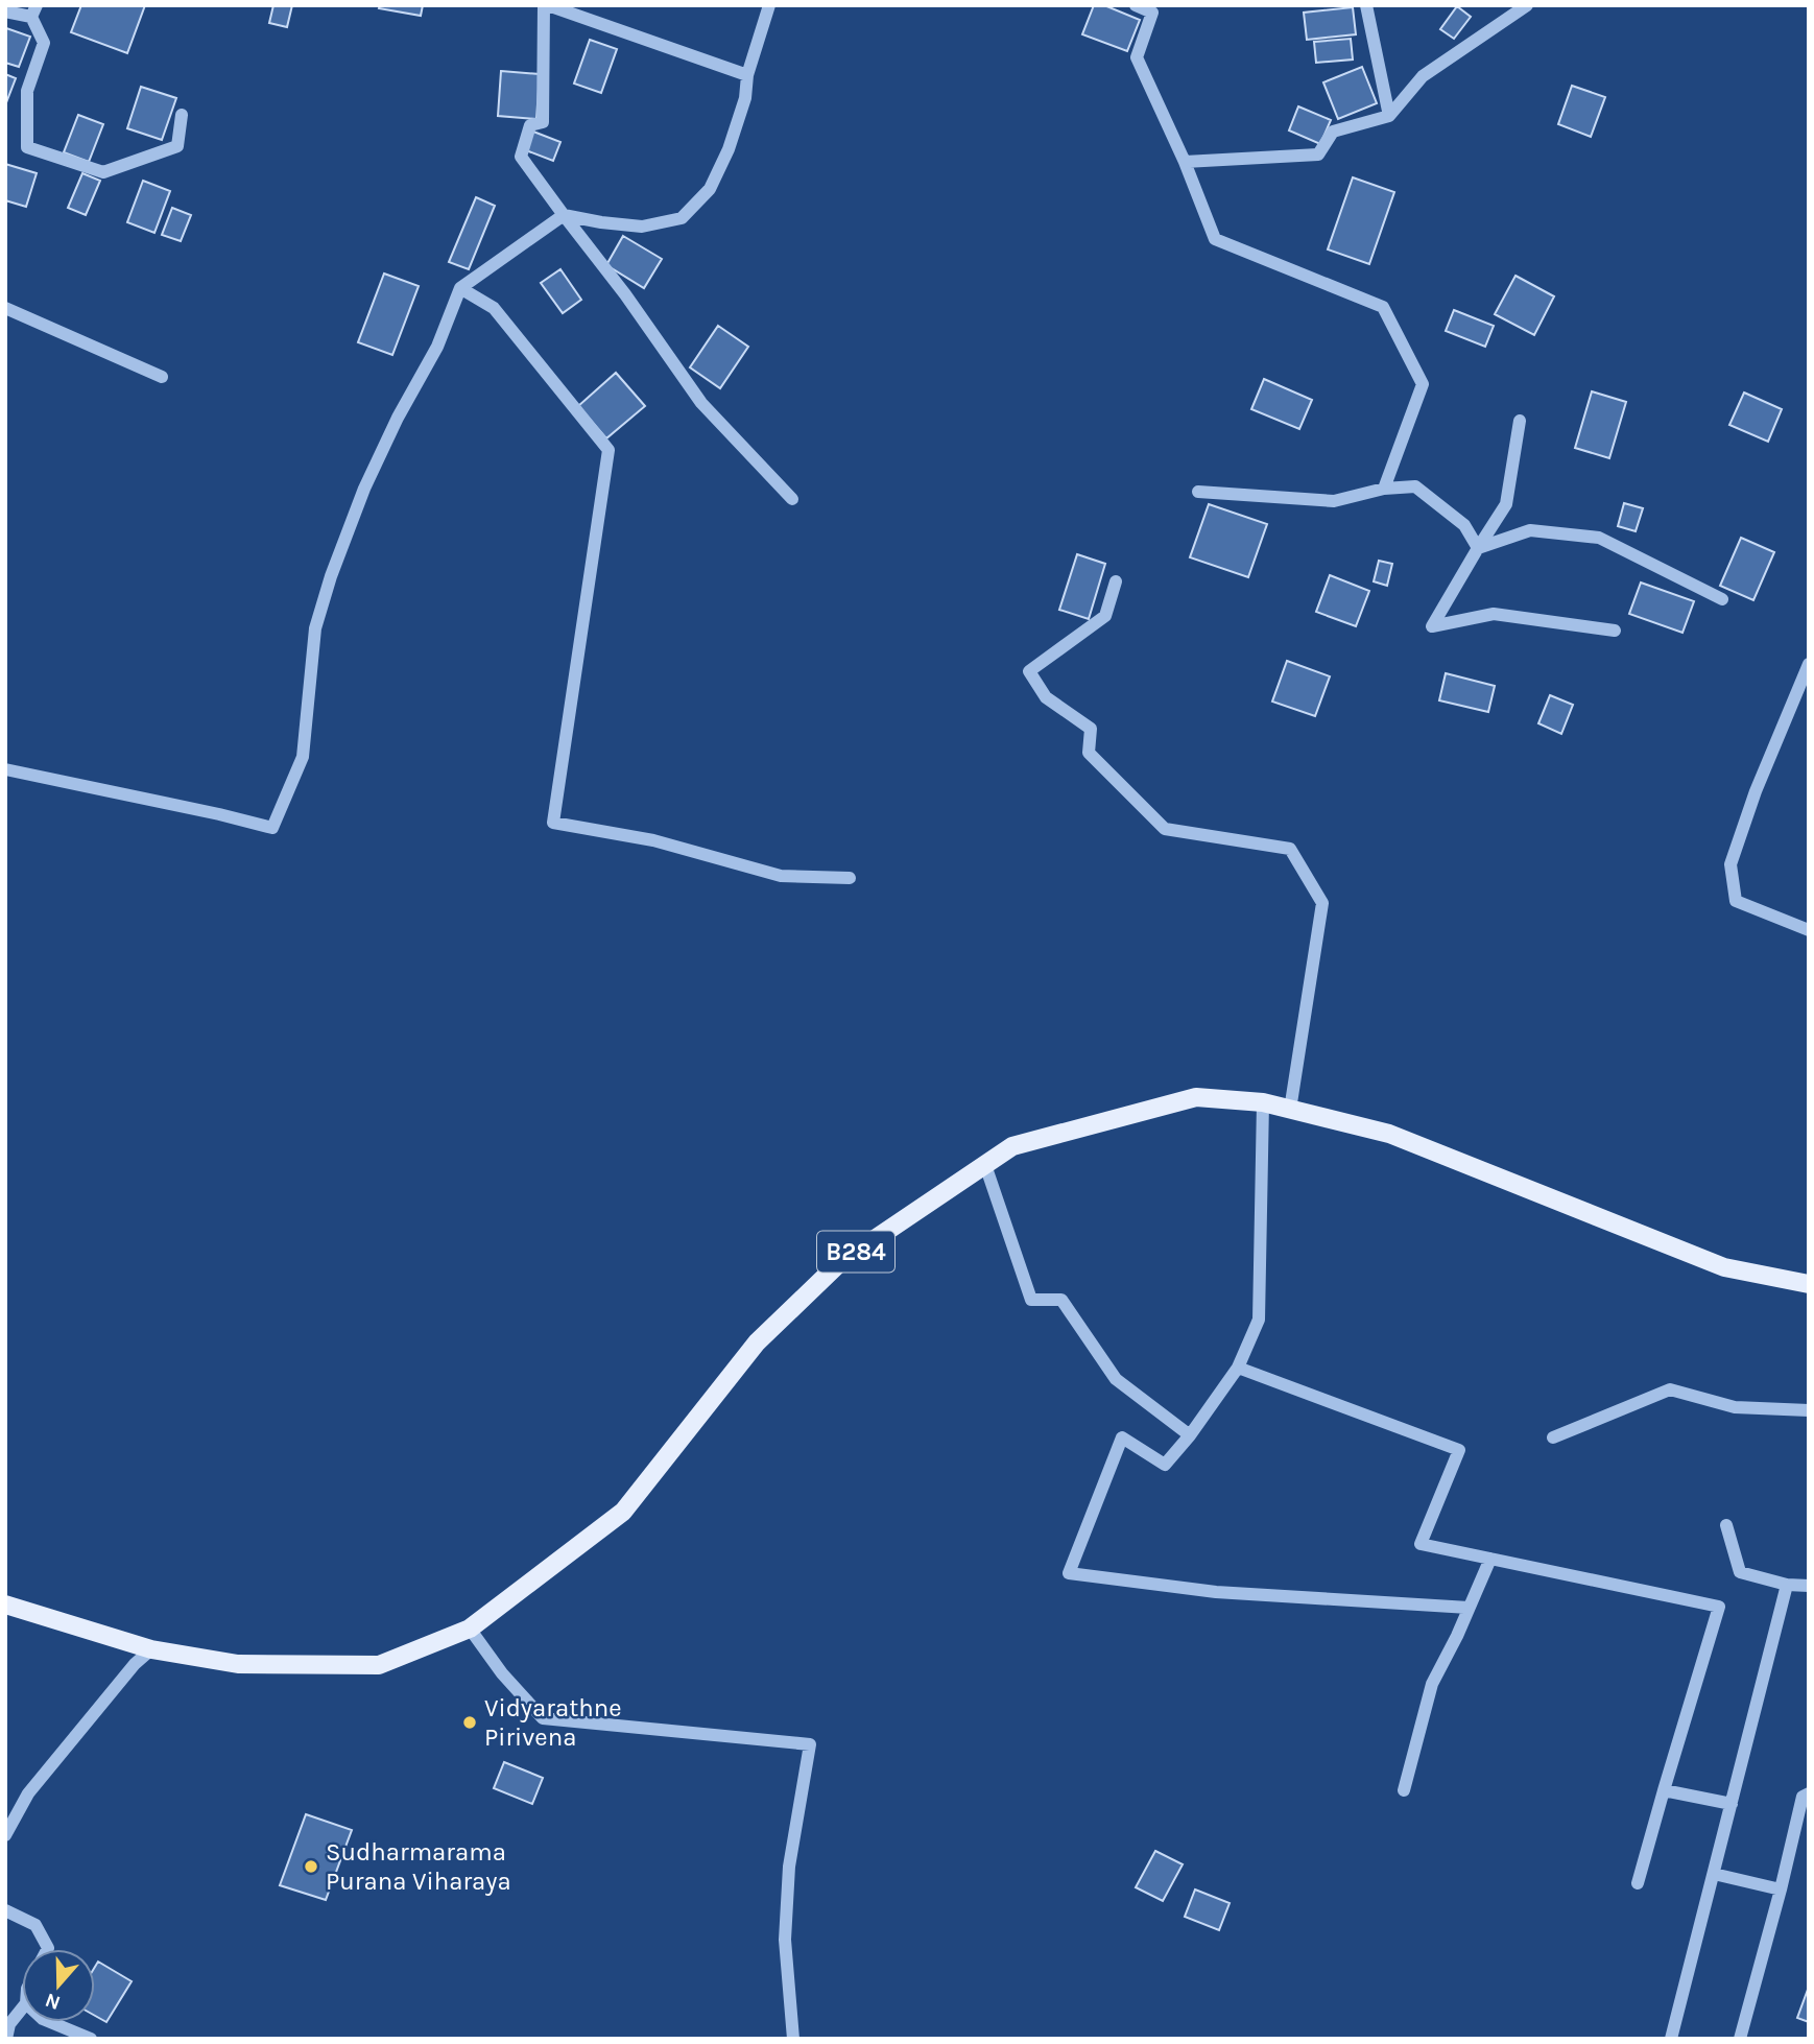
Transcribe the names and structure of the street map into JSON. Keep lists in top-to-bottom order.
{
  "streets": {
    "main road": ["B284"]
  },
  "places": ["Vidyarathne Pirivena", "Sudharmarama Purana Viharaya"],
  "north": "bottom"
}
